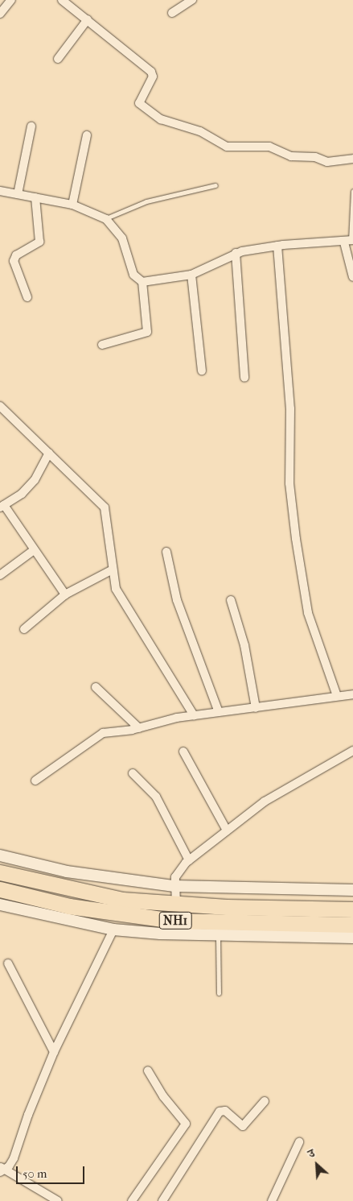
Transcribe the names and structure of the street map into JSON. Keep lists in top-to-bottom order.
{
  "streets": {
    "highway": ["NH1"]
  },
  "scale_bar": "50 m",
  "north": "top left"
}
